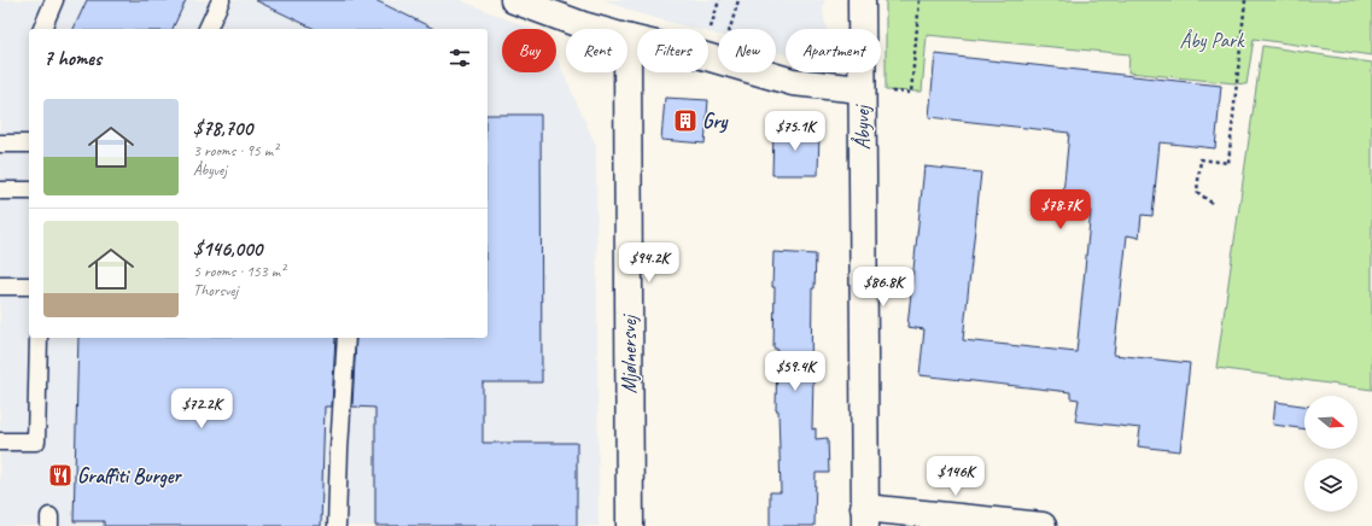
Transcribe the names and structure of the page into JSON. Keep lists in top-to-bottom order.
{
  "streets": {
    "street": ["Åbyvej", "Mjølnersvej"]
  },
  "crossings": [
    ["Åbyvej", "Mjølnersvej"]
  ],
  "parks": ["Åby Park"],
  "places": {
    "building": ["Gry"],
    "restaurant": ["Graffiti Burger"]
  },
  "north": "right",
  "page": {
    "chip": [
      "Buy",
      "Rent",
      "Filters",
      "New",
      "Apartment"
    ],
    "heading": "7 homes",
    "list": [
      {
        "name": "$78,700",
        "note": "3 rooms · 95 m² · Åbyvej"
      },
      {
        "name": "$146,000",
        "note": "5 rooms · 153 m² · Thorsvej"
      }
    ],
    "price": [
      "$75.1K",
      "$78.7K",
      "$94.2K",
      "$86.8K",
      "$59.4K",
      "$72.2K",
      "$146K"
    ]
  }
}
